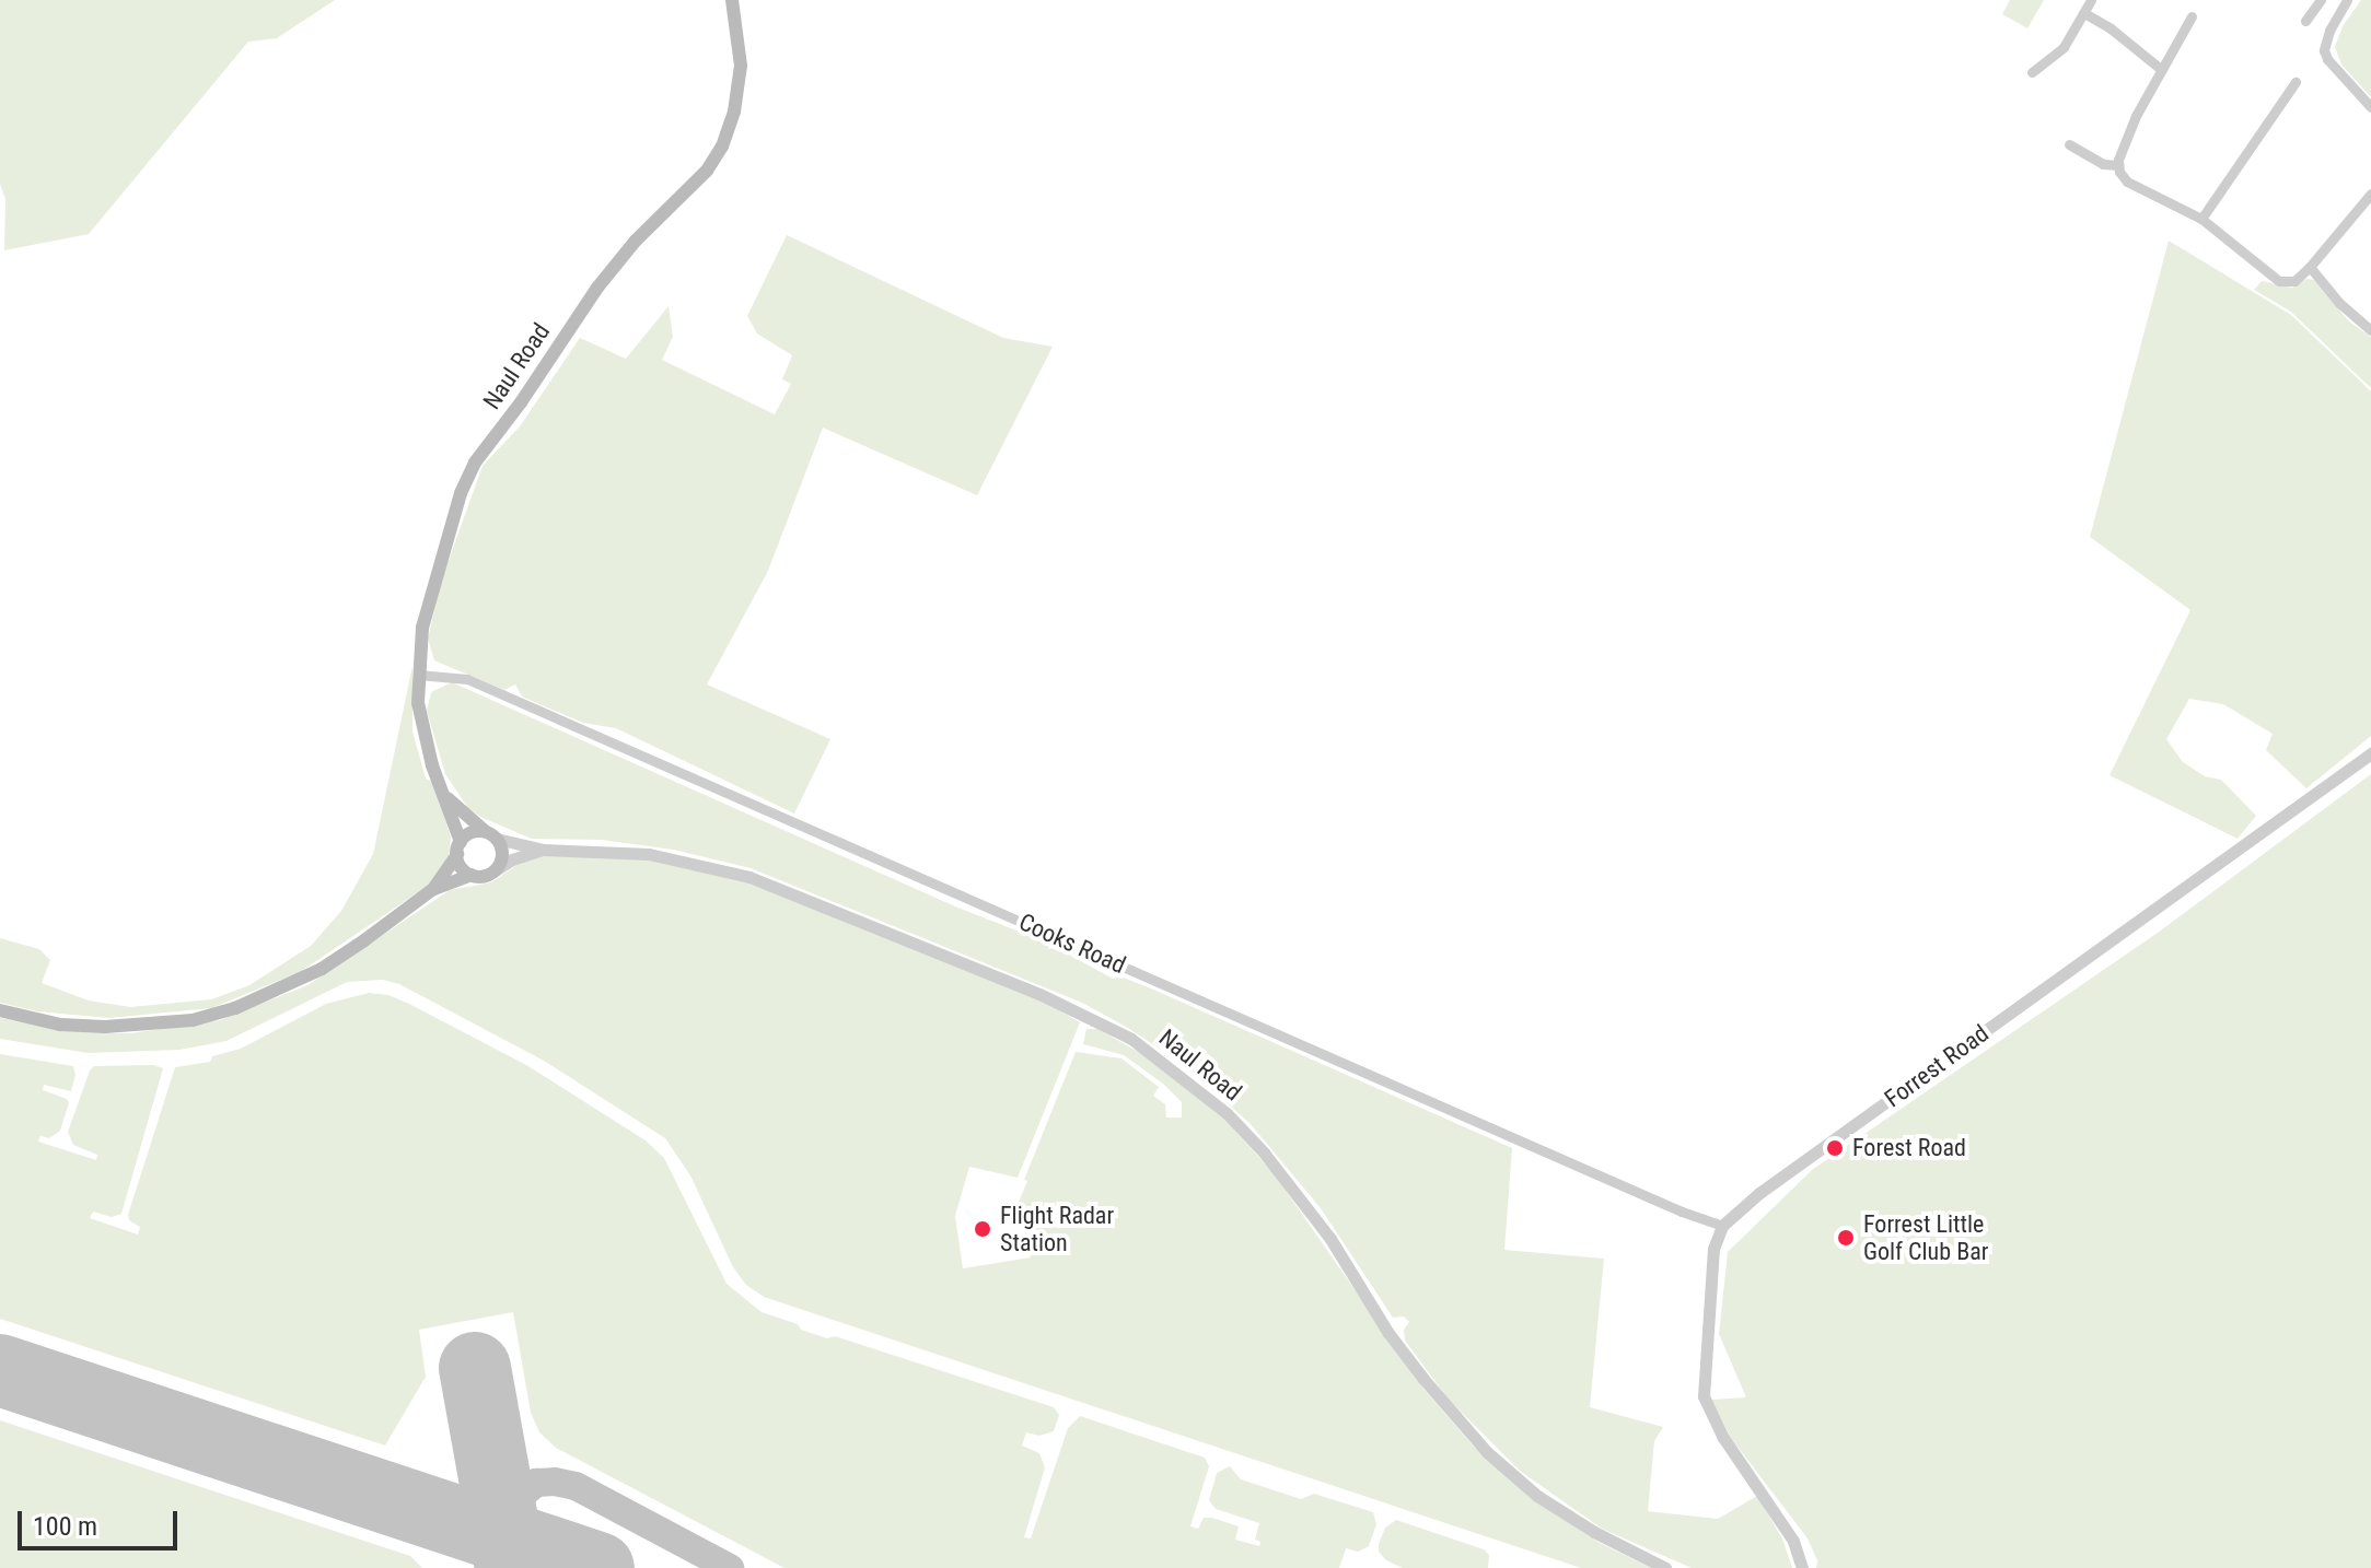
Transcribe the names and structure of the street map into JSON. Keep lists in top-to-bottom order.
{
  "streets": {
    "main road": ["Naul Road"],
    "street": ["Cooks Road", "Forrest Road"]
  },
  "crossings": [
    ["Naul Road", "Cooks Road"],
    ["Cooks Road", "Forrest Road"]
  ],
  "places": ["Forest Road", "Flight Radar Station", "Forrest Little Golf Club Bar"],
  "scale_bar": "100 m"
}
